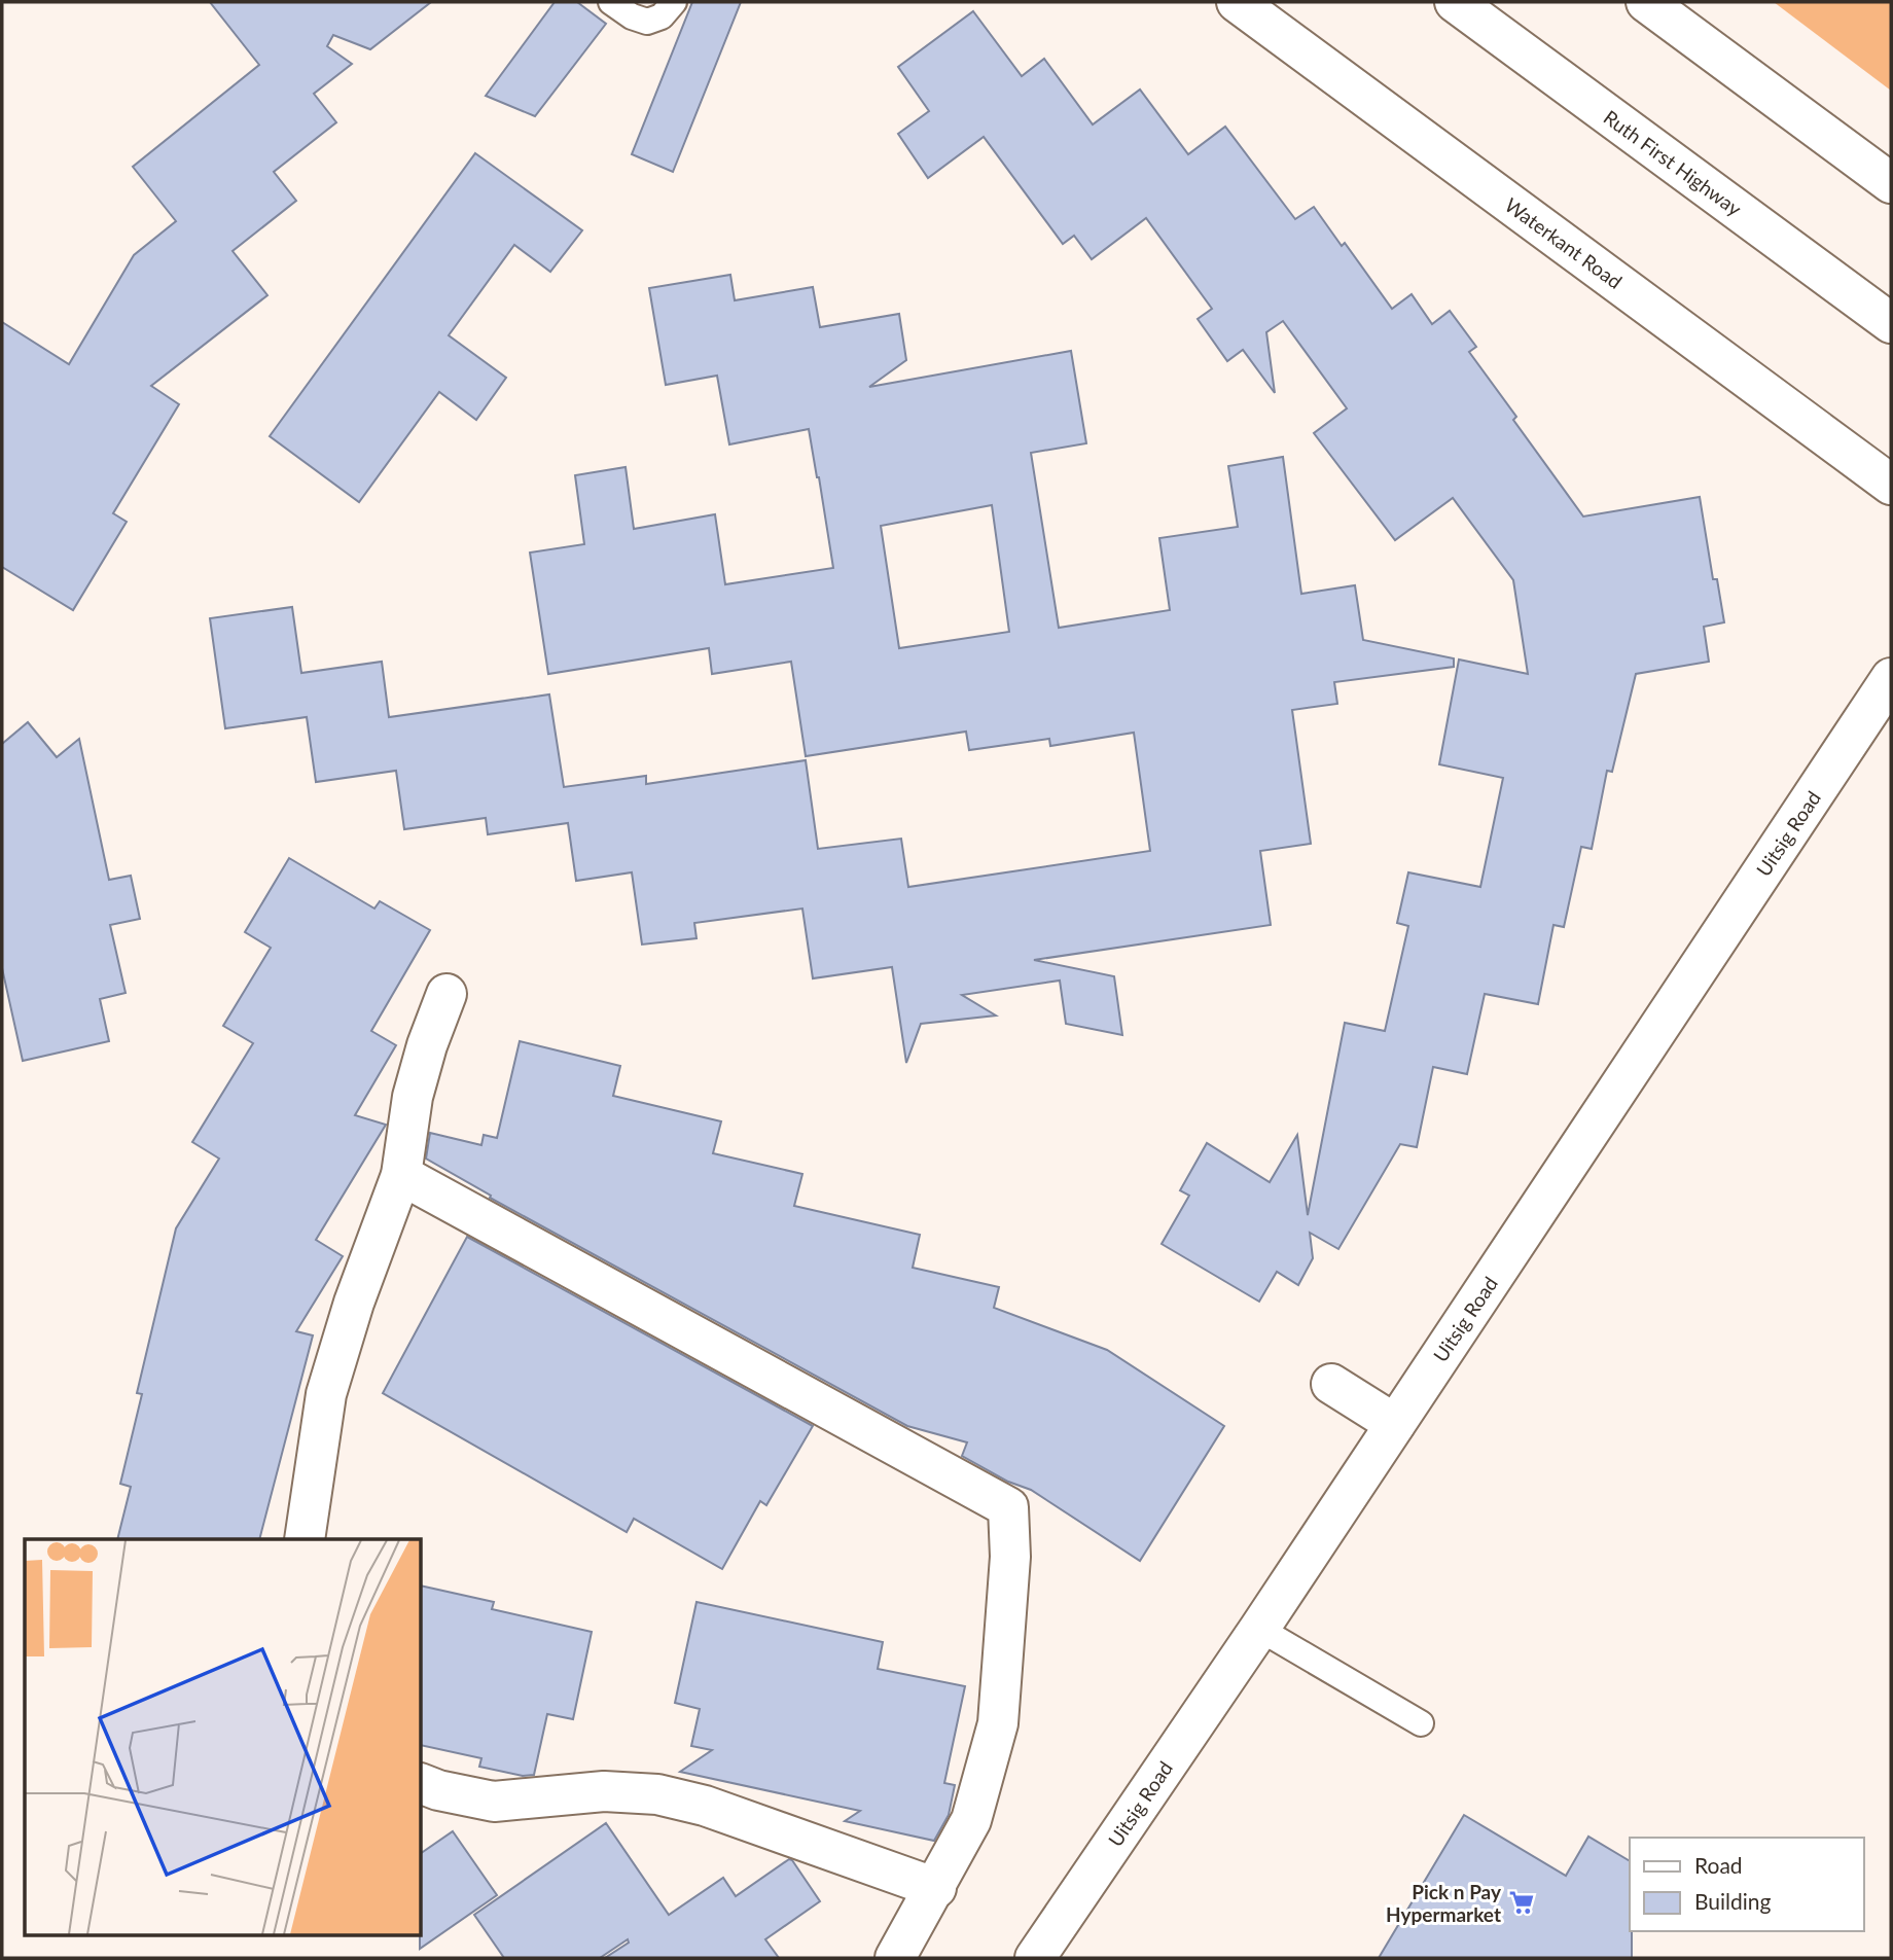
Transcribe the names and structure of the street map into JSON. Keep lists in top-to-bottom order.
{
  "streets": {
    "main road": ["Ruth First Highway", "Waterkant Road", "Uitsig Road"]
  },
  "places": {
    "supermarket": ["Pick n Pay Hypermarket"]
  },
  "legend": ["Road", "Building"]
}
